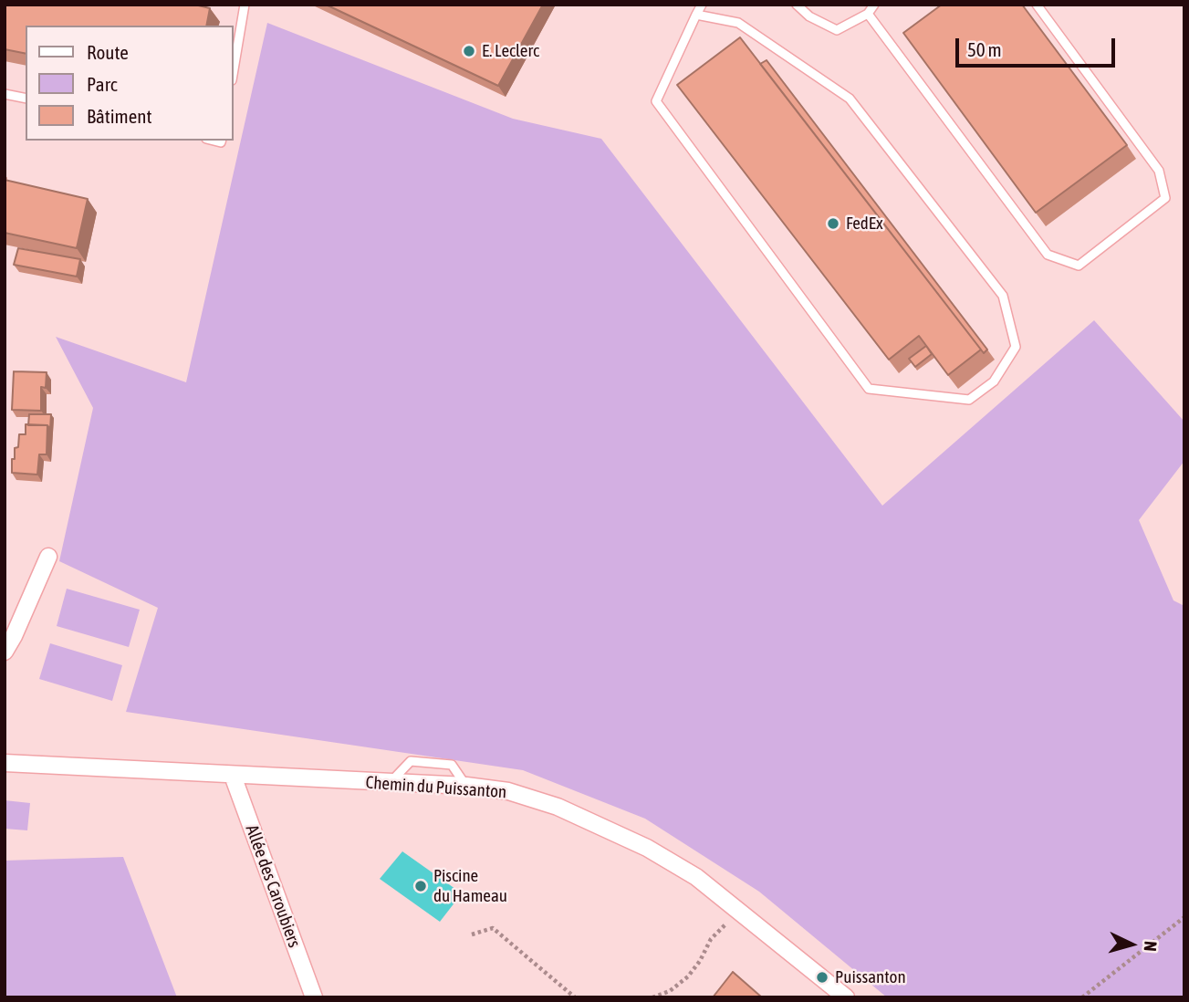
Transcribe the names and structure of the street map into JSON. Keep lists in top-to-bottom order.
{
  "streets": {
    "street": ["Chemin du Puissanton", "Allée des Caroubiers"]
  },
  "crossings": [
    ["Chemin du Puissanton", "Allée des Caroubiers"]
  ],
  "places": [
    "E. Leclerc",
    "FedEx",
    "Piscine du Hameau",
    "Puissanton"
  ],
  "legend": ["Route", "Parc", "Bâtiment"],
  "scale_bar": "50 m",
  "north": "right"
}
